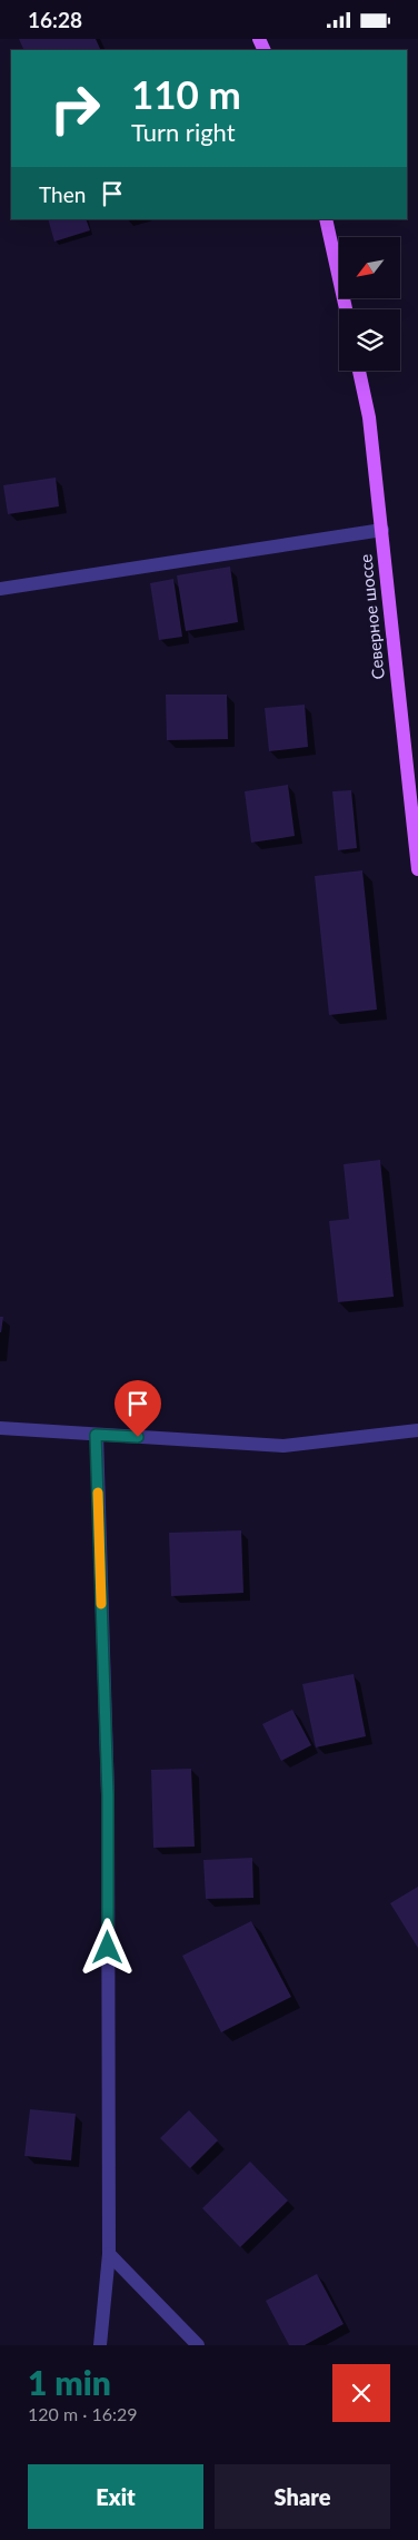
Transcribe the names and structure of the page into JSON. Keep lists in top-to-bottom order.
{
  "streets": {
    "main road": ["Северное шоссе"]
  },
  "north": "bottom left",
  "page": {
    "status": "16:28",
    "turn": ["110 m", "Turn right"],
    "then": "Then",
    "heading": ["1 min", "120 m · 16:29"],
    "buttons": ["Exit", "Share"]
  }
}
